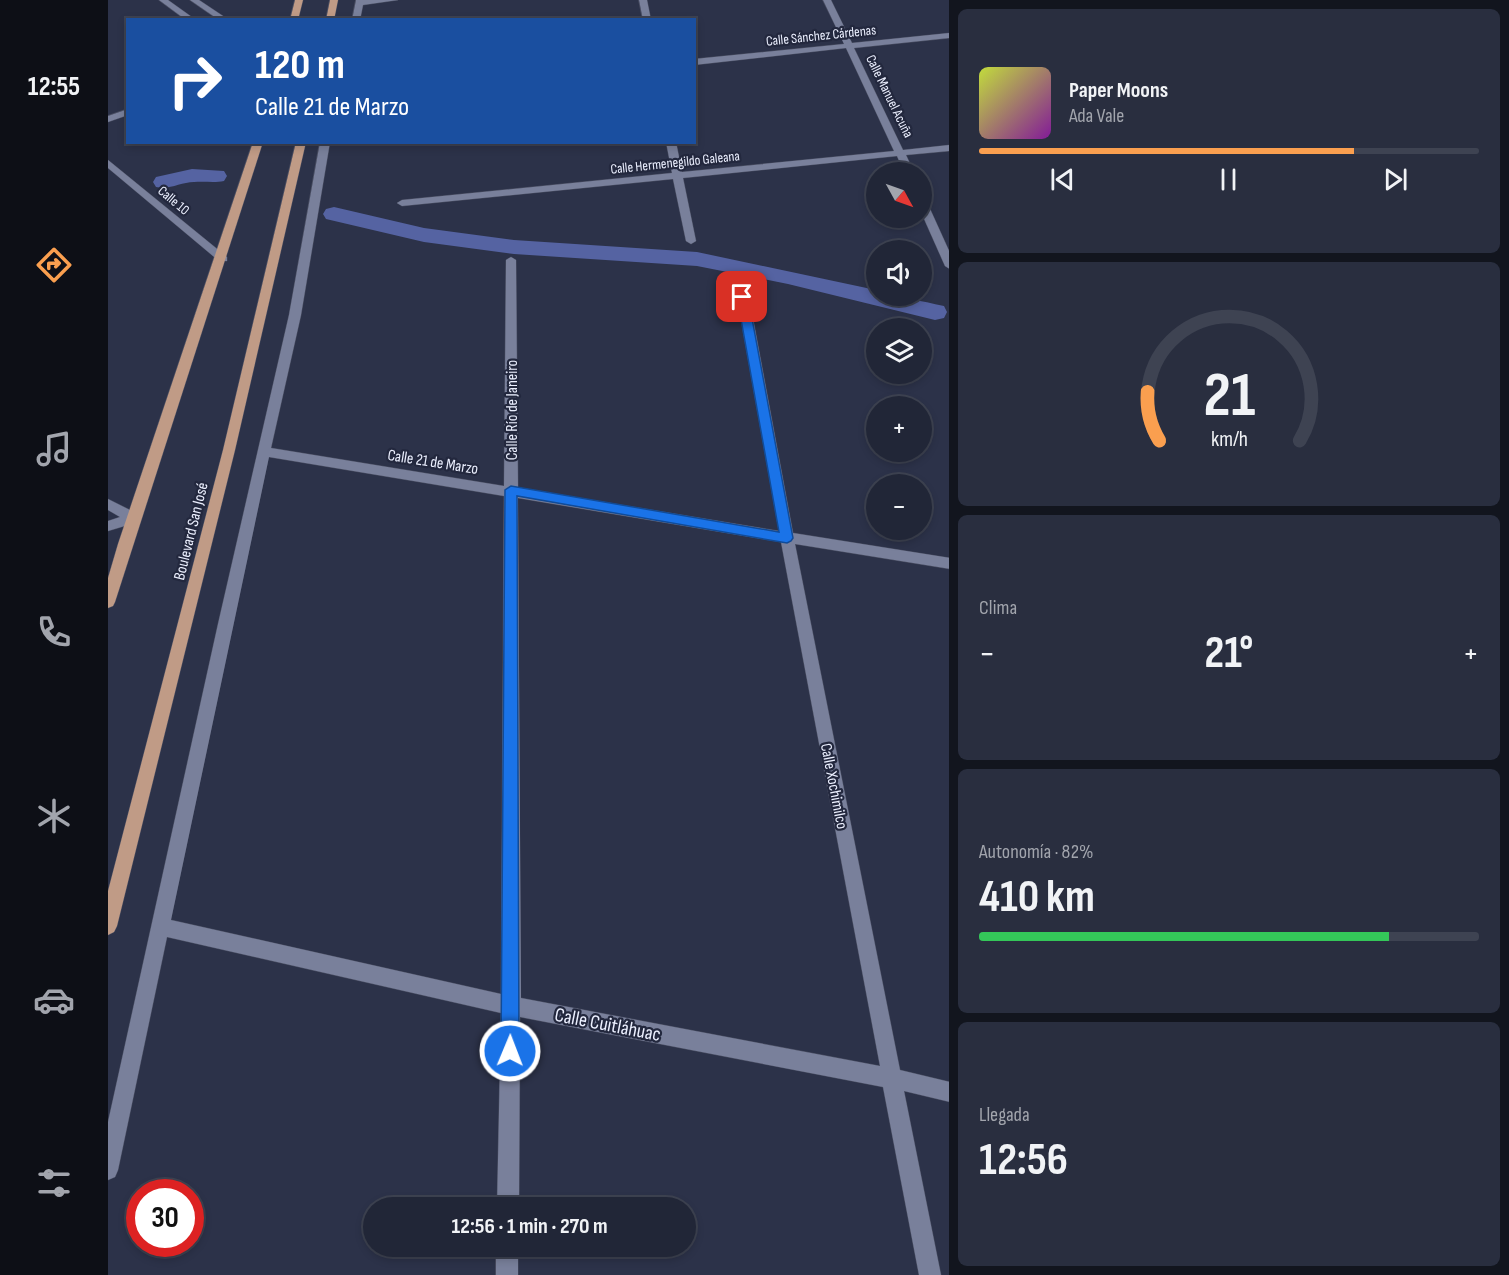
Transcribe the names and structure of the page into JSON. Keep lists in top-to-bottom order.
{
  "streets": {
    "main road": ["Boulevard San José"],
    "street": [
      "Calle Sánchez Cárdenas",
      "Calle Manuel Acuña",
      "Calle Hermenegildo Galeana",
      "Calle 10",
      "Calle Río de Janeiro",
      "Calle 21 de Marzo",
      "Calle Xochimilco",
      "Calle Cuitláhuac"
    ]
  },
  "crossings": [
    ["Calle Sánchez Cárdenas", "Calle Manuel Acuña"],
    ["Calle Manuel Acuña", "Calle Hermenegildo Galeana"],
    ["Calle Río de Janeiro", "Calle 21 de Marzo"],
    ["Calle Río de Janeiro", "Calle Cuitláhuac"],
    ["Calle 21 de Marzo", "Calle Xochimilco"],
    ["Calle Xochimilco", "Calle Cuitláhuac"]
  ],
  "north": "bottom right",
  "page": {
    "tabs": "12:55",
    "turn": ["120 m", "Calle 21 de Marzo"],
    "song": ["Paper Moons", "Ada Vale"],
    "map_buttons": ["+", "−"],
    "tile": [
      "Clima",
      ["Autonomía · 82%", "410 km"],
      ["Llegada", "12:56"]
    ],
    "heat": ["−", "21°", "+"],
    "limit": "30",
    "trip": "12:56 · 1 min · 270 m",
    "gauge": ["21", "km/h"]
  }
}
